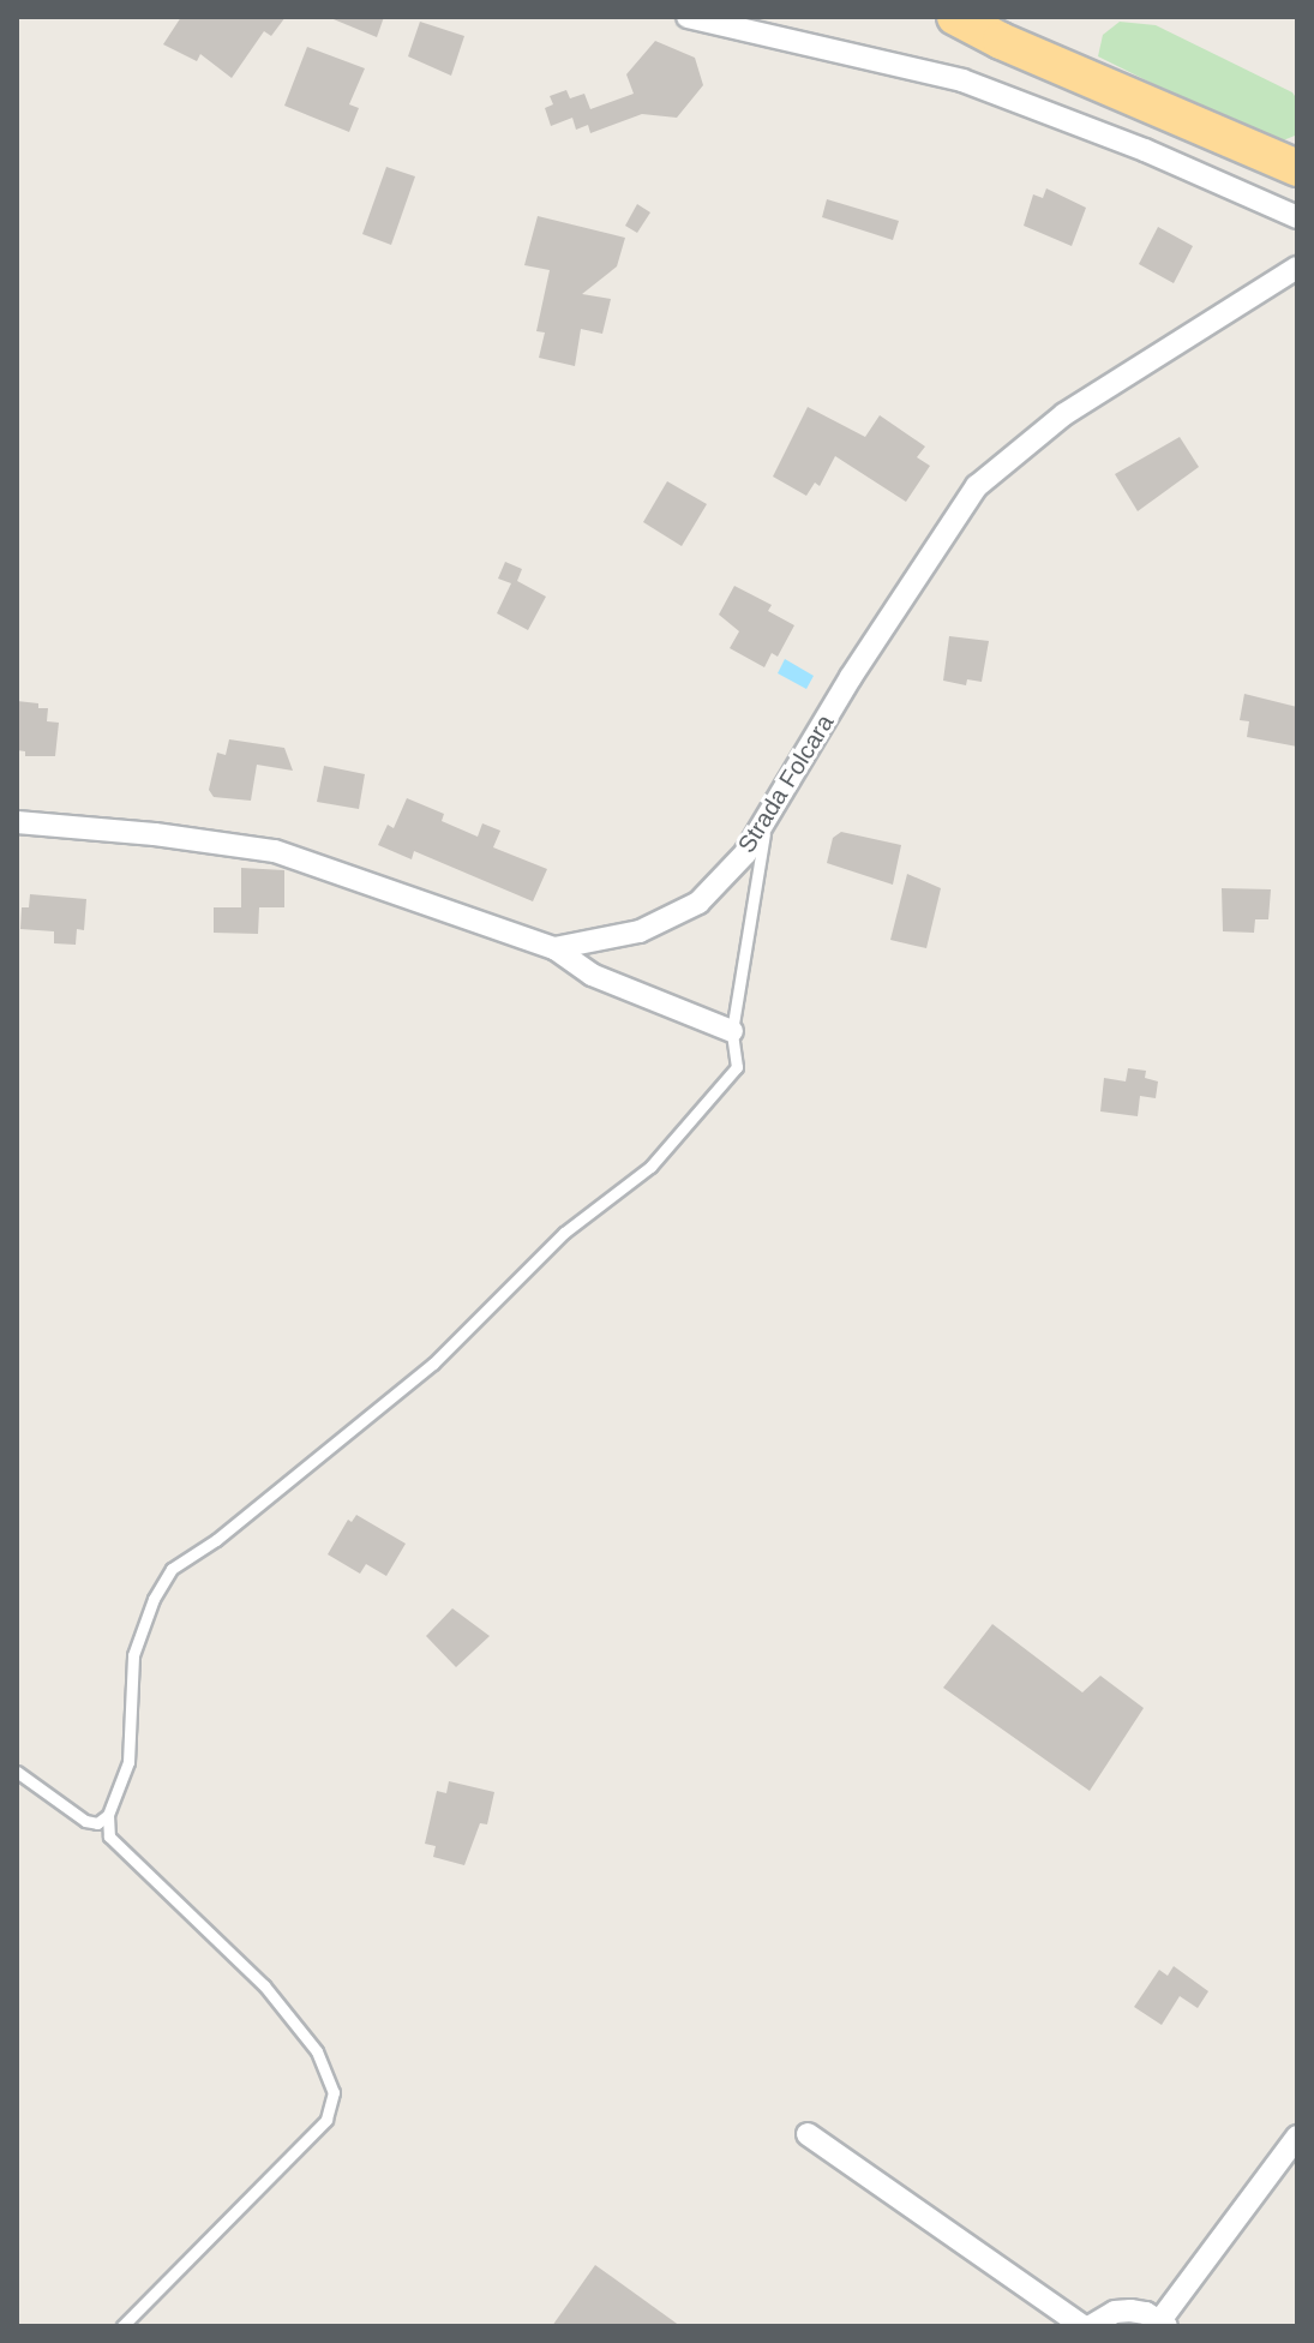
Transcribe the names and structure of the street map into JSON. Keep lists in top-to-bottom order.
{
  "streets": {
    "street": ["Strada Folcara"]
  }
}
